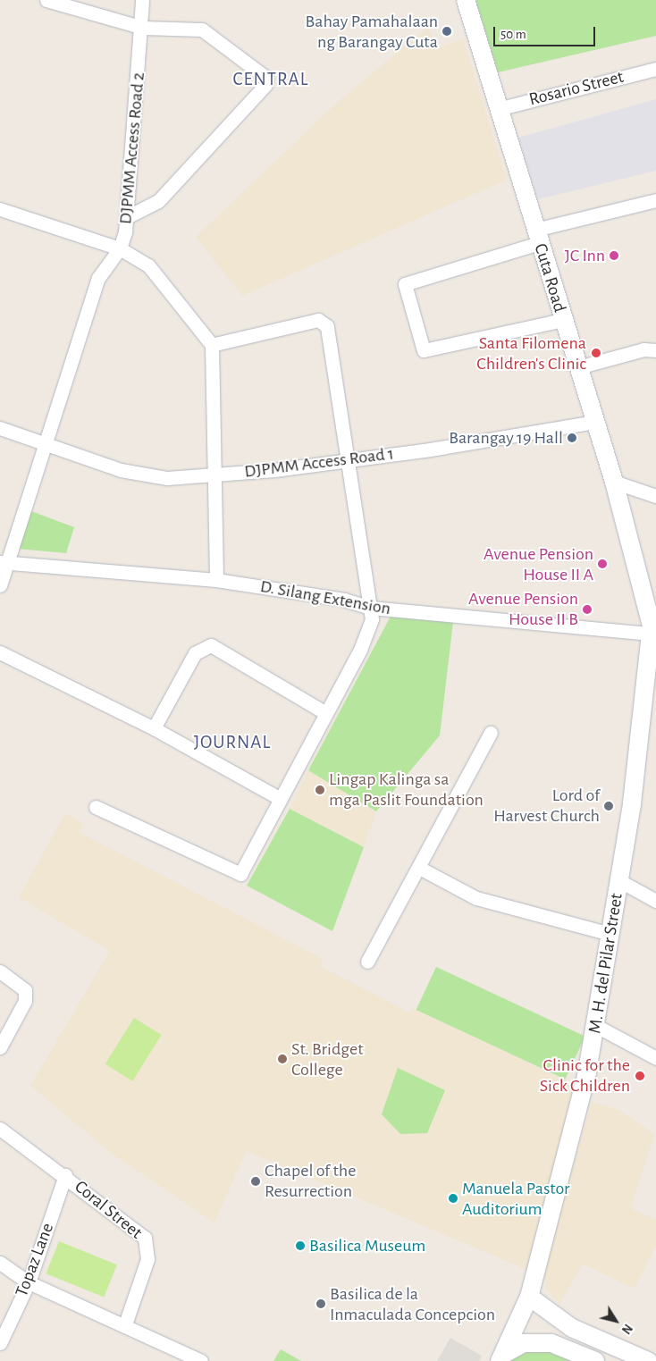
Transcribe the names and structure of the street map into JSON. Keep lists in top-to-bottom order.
{
  "streets": {
    "street": [
      "Rosario Street",
      "DJPMM Access Road 2",
      "Cuta Road",
      "DJPMM Access Road 1",
      "D. Silang Extension",
      "M. H. del Pilar Street",
      "Coral Street",
      "Topaz Lane"
    ]
  },
  "crossings": [
    ["Rosario Street", "Cuta Road"],
    ["DJPMM Access Road 2", "DJPMM Access Road 1"],
    ["DJPMM Access Road 2", "D. Silang Extension"],
    ["Cuta Road", "DJPMM Access Road 1"],
    ["Cuta Road", "D. Silang Extension"],
    ["Cuta Road", "M. H. del Pilar Street"],
    ["D. Silang Extension", "M. H. del Pilar Street"],
    ["Coral Street", "Topaz Lane"]
  ],
  "districts": ["CENTRAL", "JOURNAL"],
  "places": [
    "Bahay Pamahalaan ng Barangay Cuta",
    "JC Inn",
    "Santa Filomena Children's Clinic",
    "Barangay 19 Hall",
    "Avenue Pension House II A",
    "Avenue Pension House II B",
    "Lingap Kalinga sa mga Paslit Foundation",
    "Lord of Harvest Church",
    "St. Bridget College",
    "Clinic for the Sick Children",
    "Chapel of the Resurrection",
    "Manuela Pastor Auditorium",
    "Basilica Museum",
    "Basilica de la Inmaculada Concepcion"
  ],
  "scale_bar": "50 m",
  "north": "bottom right"
}
